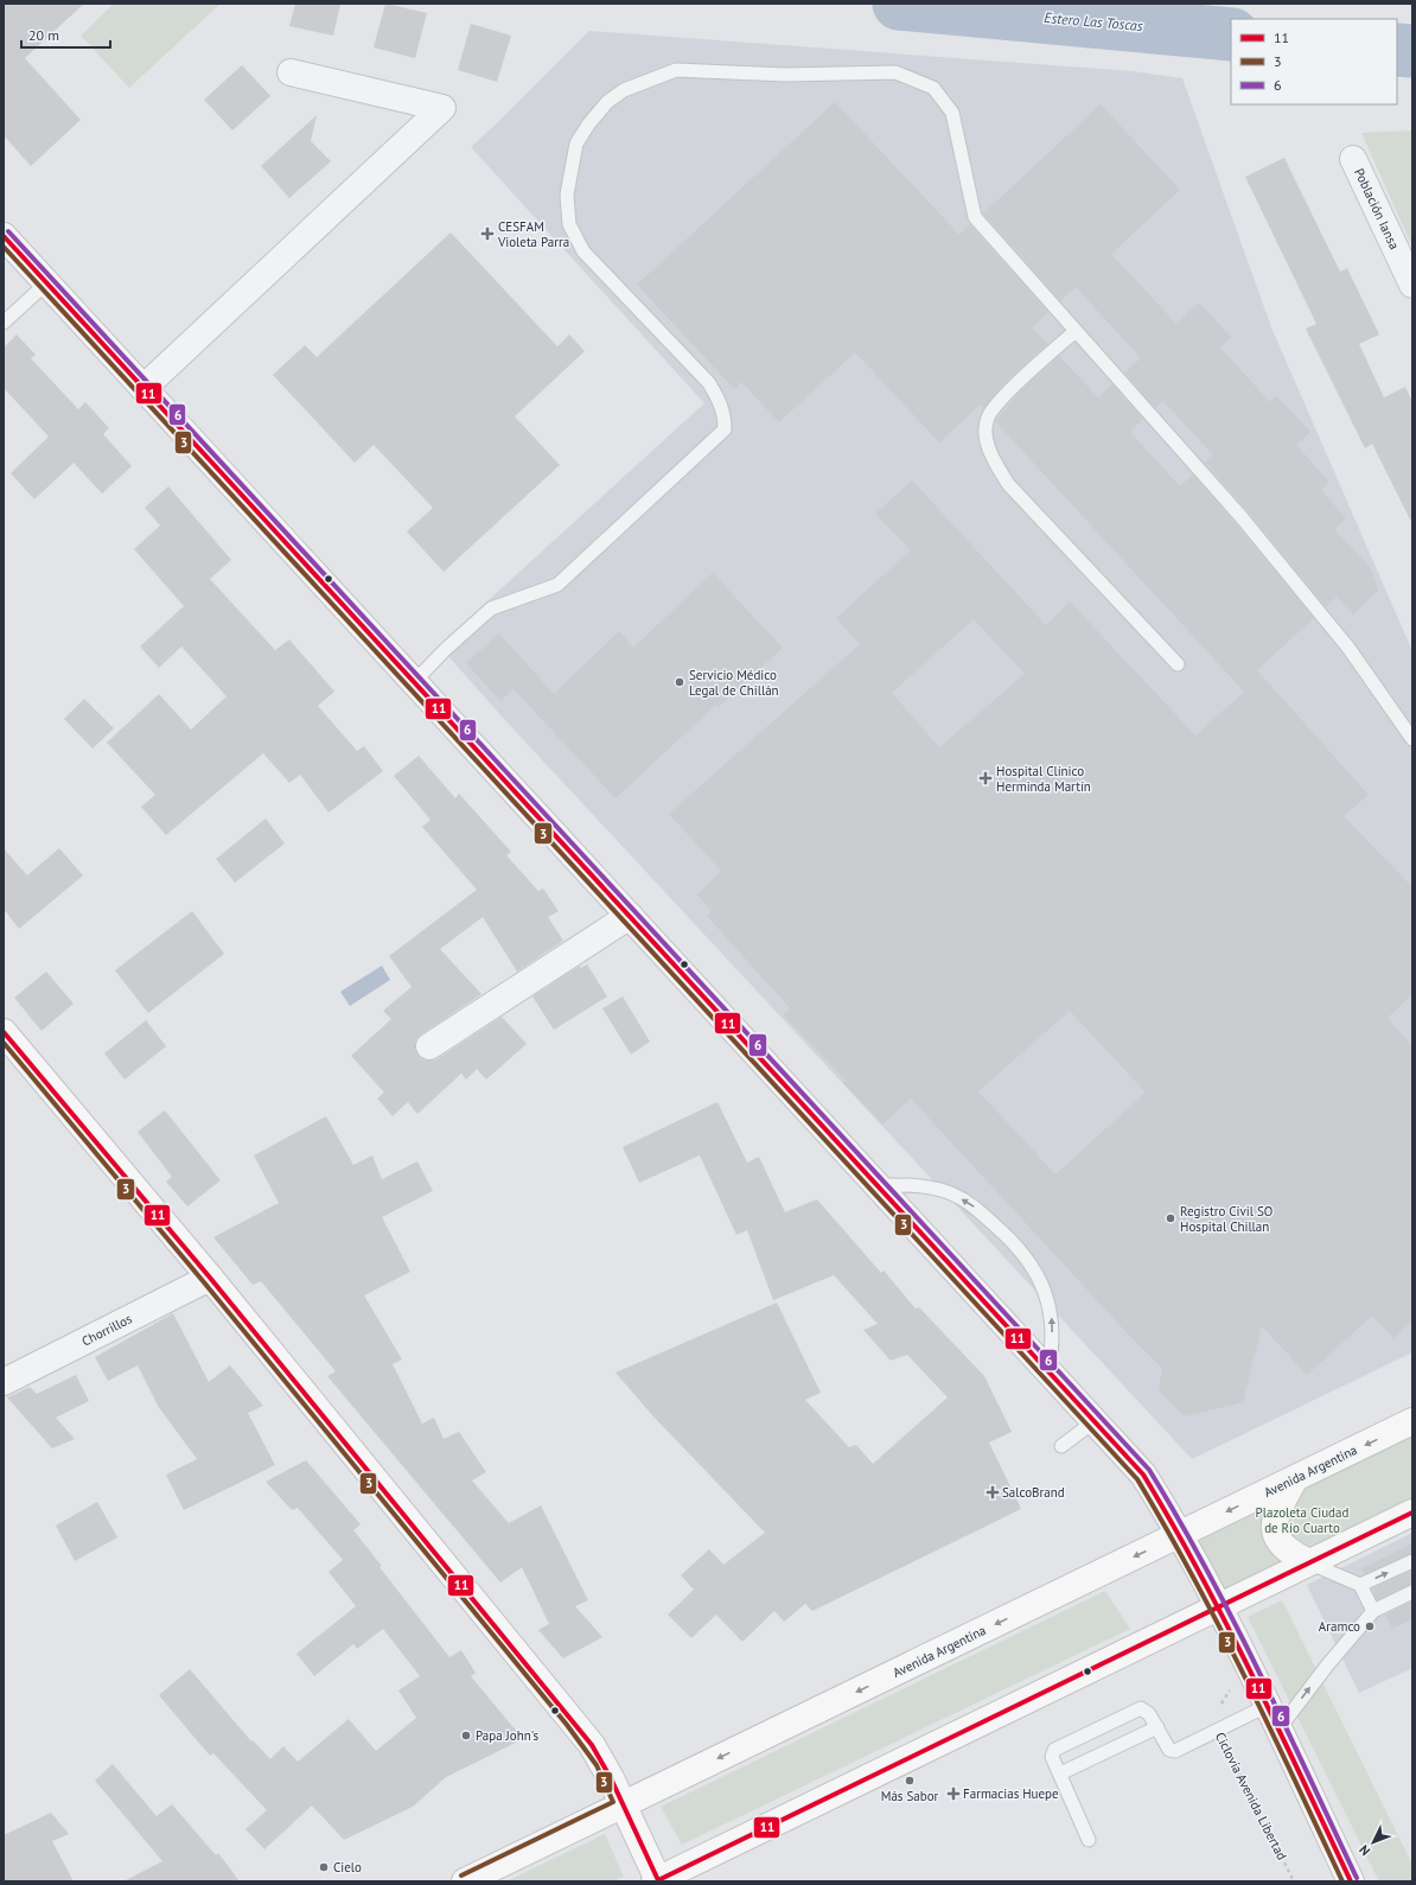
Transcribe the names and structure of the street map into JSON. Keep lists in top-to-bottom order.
{
  "streets": {
    "main road": ["Avenida Argentina"],
    "street": ["Población Iansa", "Chorrillos"],
    "path": ["Ciclovía Avenida Libertad"]
  },
  "water": ["Estero Las Toscas"],
  "parks": ["Plazoleta Ciudad de Río Cuarto"],
  "places": {
    "health": [
      "CESFAM Violeta Parra",
      "Hospital Clínico Herminda Martín",
      "SalcoBrand",
      "Farmacias Huepe"
    ],
    "other": [
      "Servicio Médico Legal de Chillán",
      "Registro Civil SO Hospital Chillan",
      "Aramco",
      "Papa John's",
      "Más Sabor",
      "Cielo"
    ]
  },
  "lines": ["transit line 6", "transit line 11", "transit line 3"],
  "legend": ["11", "3", "6"],
  "scale_bar": "20 m",
  "north": "bottom left"
}
